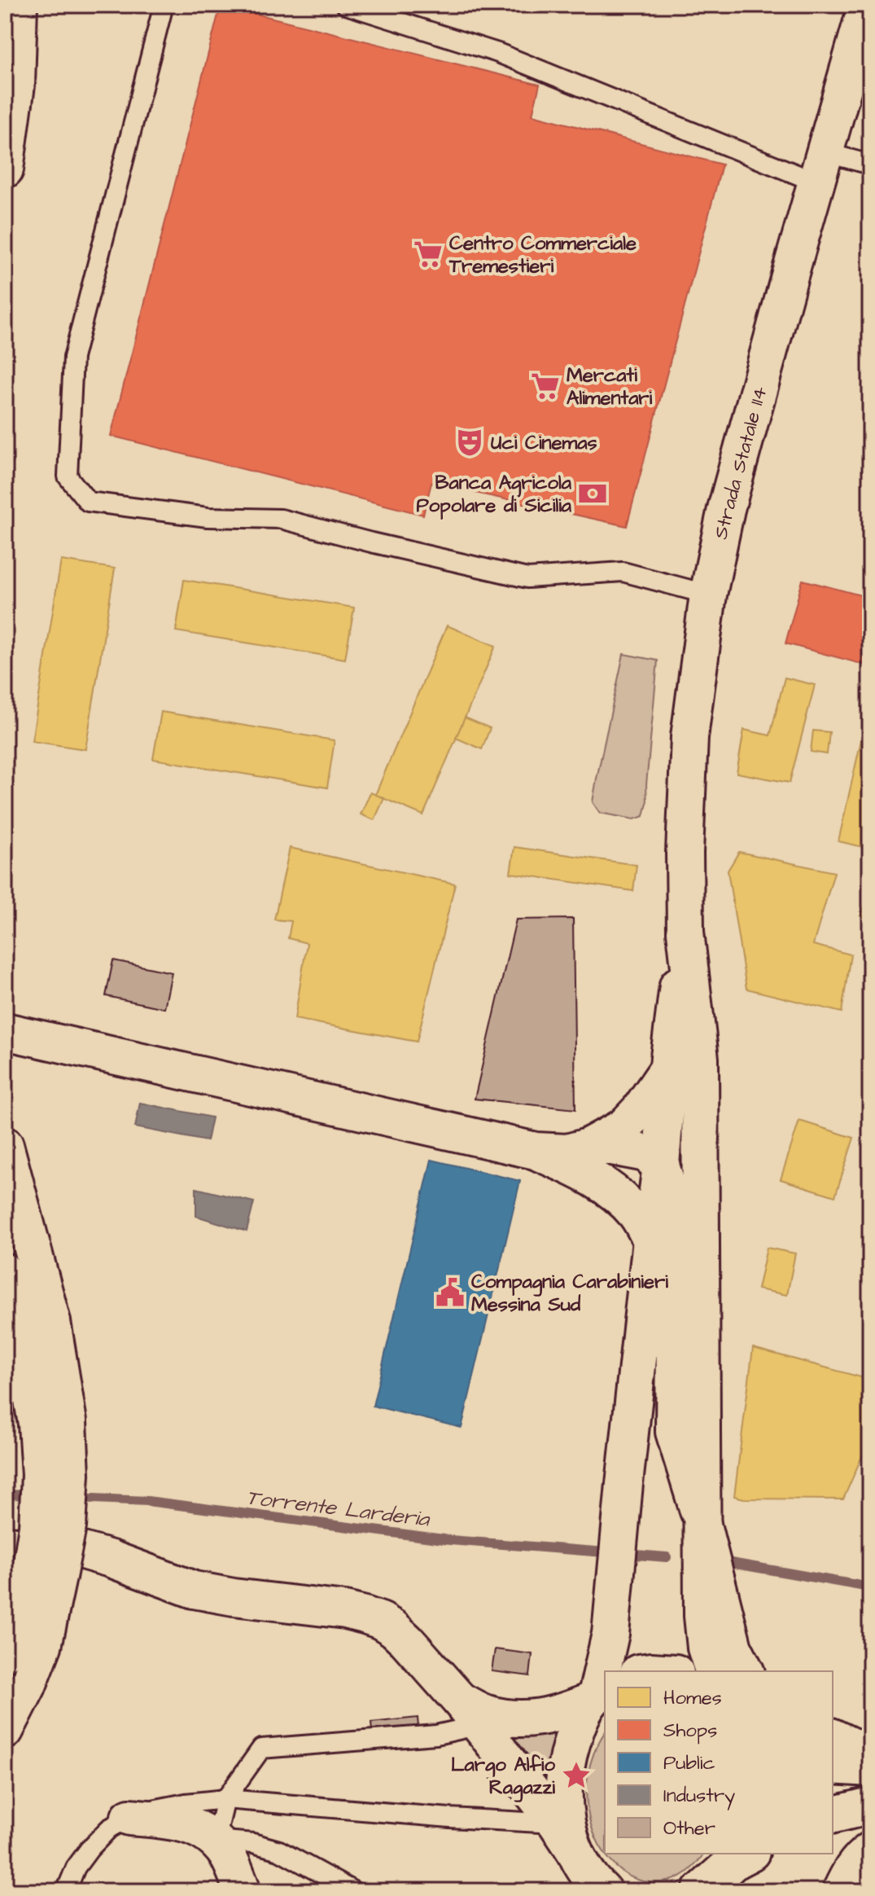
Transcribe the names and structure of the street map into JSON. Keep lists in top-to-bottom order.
{
  "streets": {
    "main road": ["Strada Statale 114"]
  },
  "water": ["Torrente Larderia"],
  "places": {
    "supermarket": ["Centro Commerciale Tremestieri", "Mercati Alimentari"],
    "theatre": ["Uci Cinemas"],
    "bank": ["Banca Agricola Popolare di Sicilia"],
    "public building": ["Compagnia Carabinieri Messina Sud"],
    "place": ["Largo Alfio Ragazzi"]
  },
  "legend": [
    "Homes",
    "Shops",
    "Public",
    "Industry",
    "Other"
  ]
}
